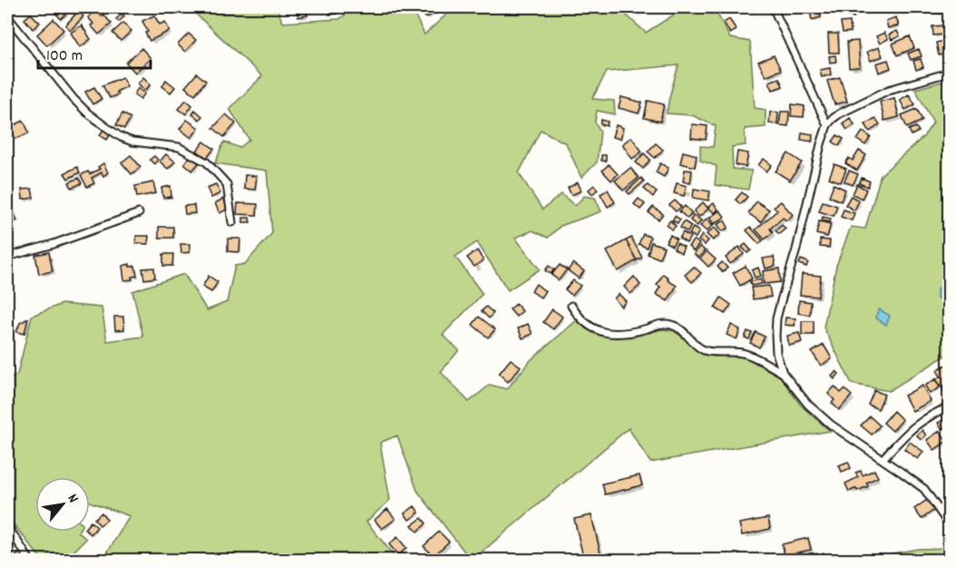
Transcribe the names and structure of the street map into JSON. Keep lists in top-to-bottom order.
{
  "scale_bar": "100 m",
  "north": "top right"
}
